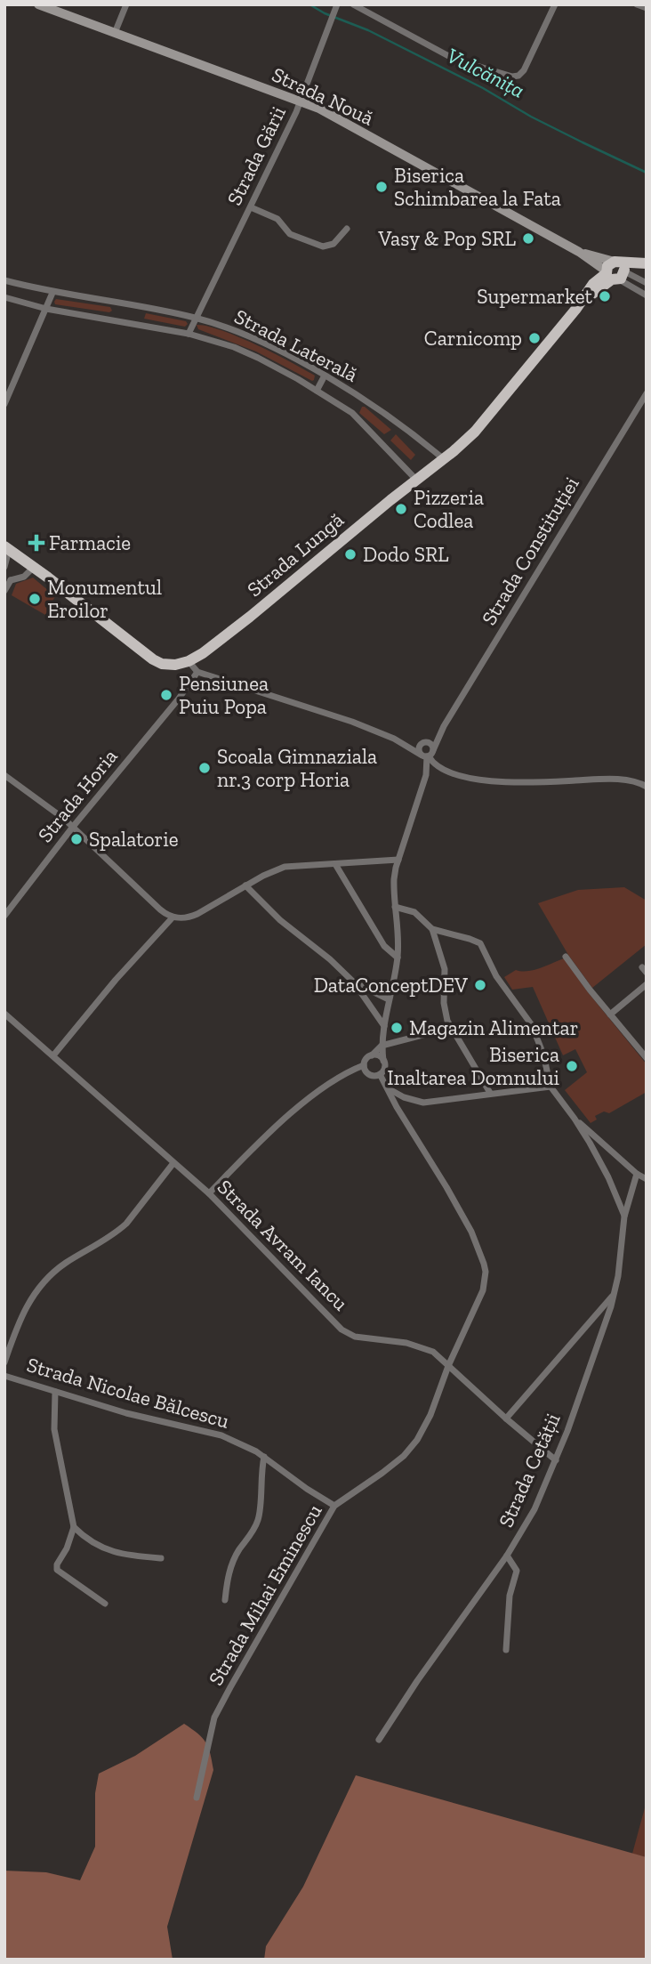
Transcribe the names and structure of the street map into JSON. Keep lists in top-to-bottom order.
{
  "streets": {
    "highway": ["Strada Lungă"],
    "main road": ["Strada Nouă"],
    "street": [
      "Strada Gării",
      "Strada Laterală",
      "Strada Constituției",
      "Strada Horia",
      "Strada Avram Iancu",
      "Strada Nicolae Bălcescu",
      "Strada Cetății",
      "Strada Mihai Eminescu"
    ]
  },
  "crossings": [
    ["Strada Nouă", "Strada Gării"],
    ["Strada Nouă", "Strada Lungă"],
    ["Strada Gării", "Strada Laterală"],
    ["Strada Laterală", "Strada Lungă"],
    ["Strada Constituției", "Strada Mihai Eminescu"],
    ["Strada Avram Iancu", "Strada Cetății"],
    ["Strada Avram Iancu", "Strada Mihai Eminescu"],
    ["Strada Nicolae Bălcescu", "Strada Mihai Eminescu"]
  ],
  "water": ["Vulcănița"],
  "places": {
    "other": [
      "Biserica Schimbarea la Fata",
      "Vasy & Pop SRL",
      "Supermarket",
      "Carnicomp",
      "Pizzeria Codlea",
      "Dodo SRL",
      "Monumentul Eroilor",
      "Pensiunea Puiu Popa",
      "Scoala Gimnaziala nr.3 corp Horia",
      "Spalatorie",
      "DataConceptDEV",
      "Magazin Alimentar",
      "Biserica Inaltarea Domnului"
    ],
    "health": ["Farmacie"]
  }
}
